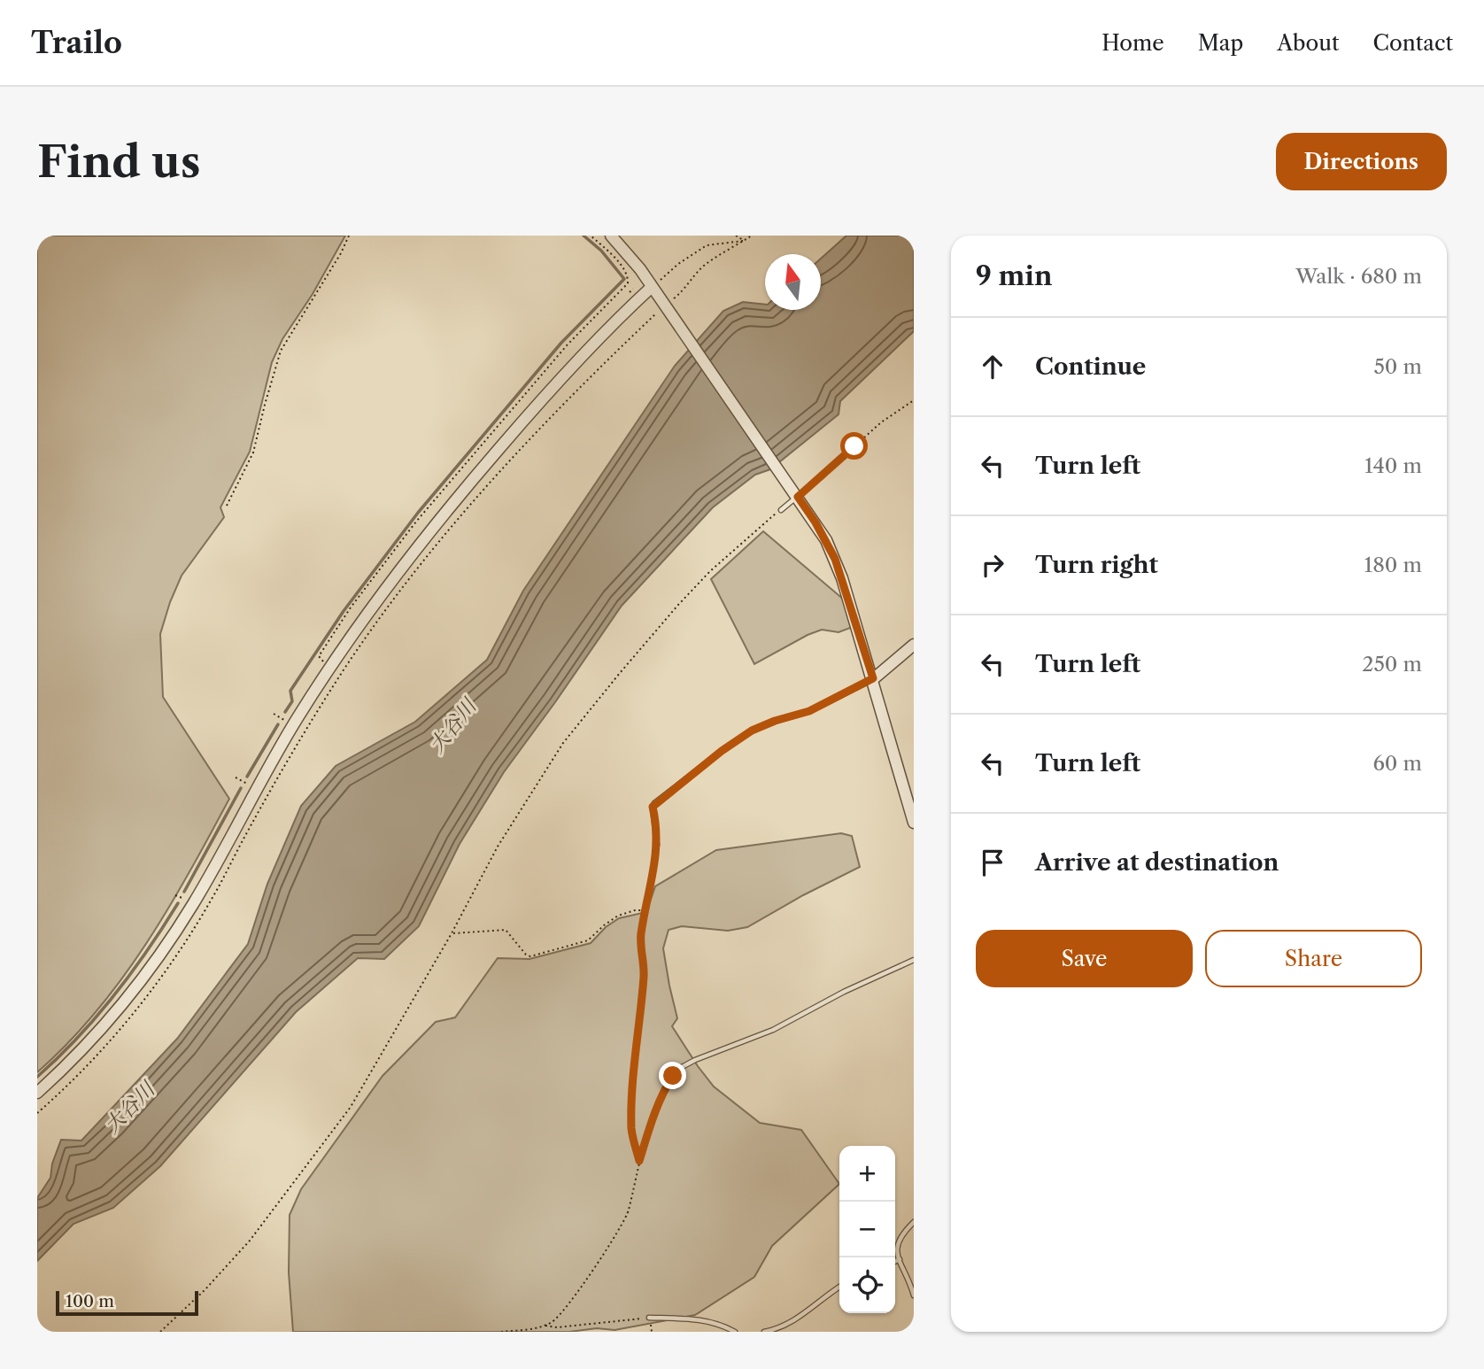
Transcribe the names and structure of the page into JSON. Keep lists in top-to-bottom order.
{
  "water": ["大谷川"],
  "scale_bar": "100 m",
  "north": "top",
  "page": {
    "header": "Trailo",
    "nav": [
      "Home",
      "Map",
      "About",
      "Contact"
    ],
    "buttons": [
      "Directions",
      ["Save", "Share"]
    ],
    "title": "Find us",
    "heading": ["9 min", "Walk · 680 m"],
    "list": [
      ["Continue", "50 m"],
      ["Turn left", "140 m"],
      ["Turn right", "180 m"],
      ["Turn left", "250 m"],
      ["Turn left", "60 m"],
      "Arrive at destination"
    ],
    "map_buttons": ["+", "−"],
    "scale": "100 m"
  }
}
